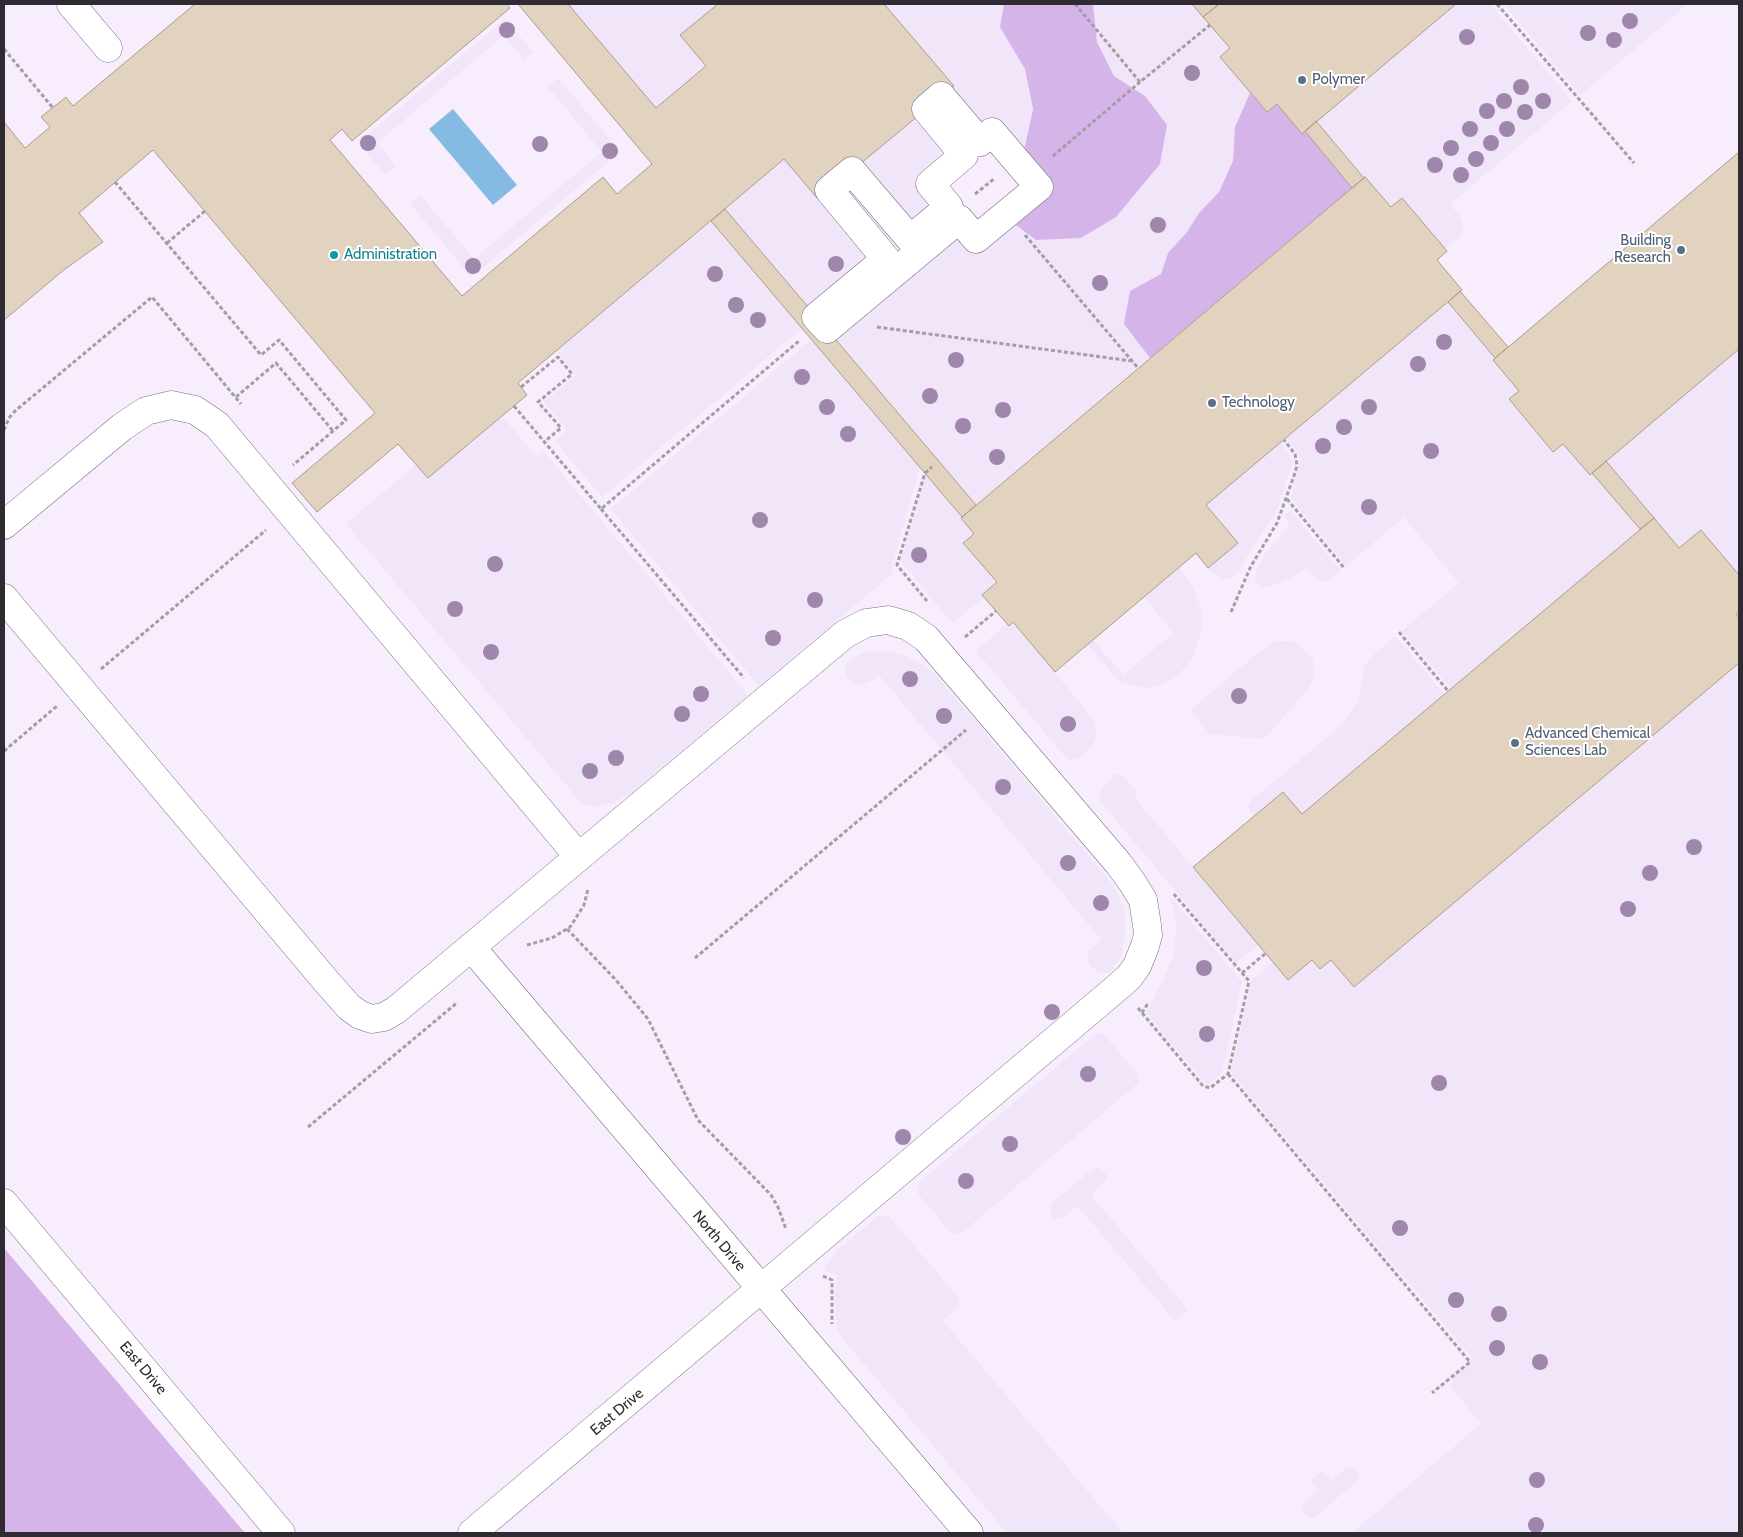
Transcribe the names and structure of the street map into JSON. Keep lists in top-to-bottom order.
{
  "streets": {
    "street": ["North Drive", "East Drive"]
  },
  "crossings": [
    ["North Drive", "East Drive"]
  ],
  "places": [
    "Polymer",
    "Building Research",
    "Administration",
    "Technology",
    "Advanced Chemical Sciences Lab"
  ]
}
